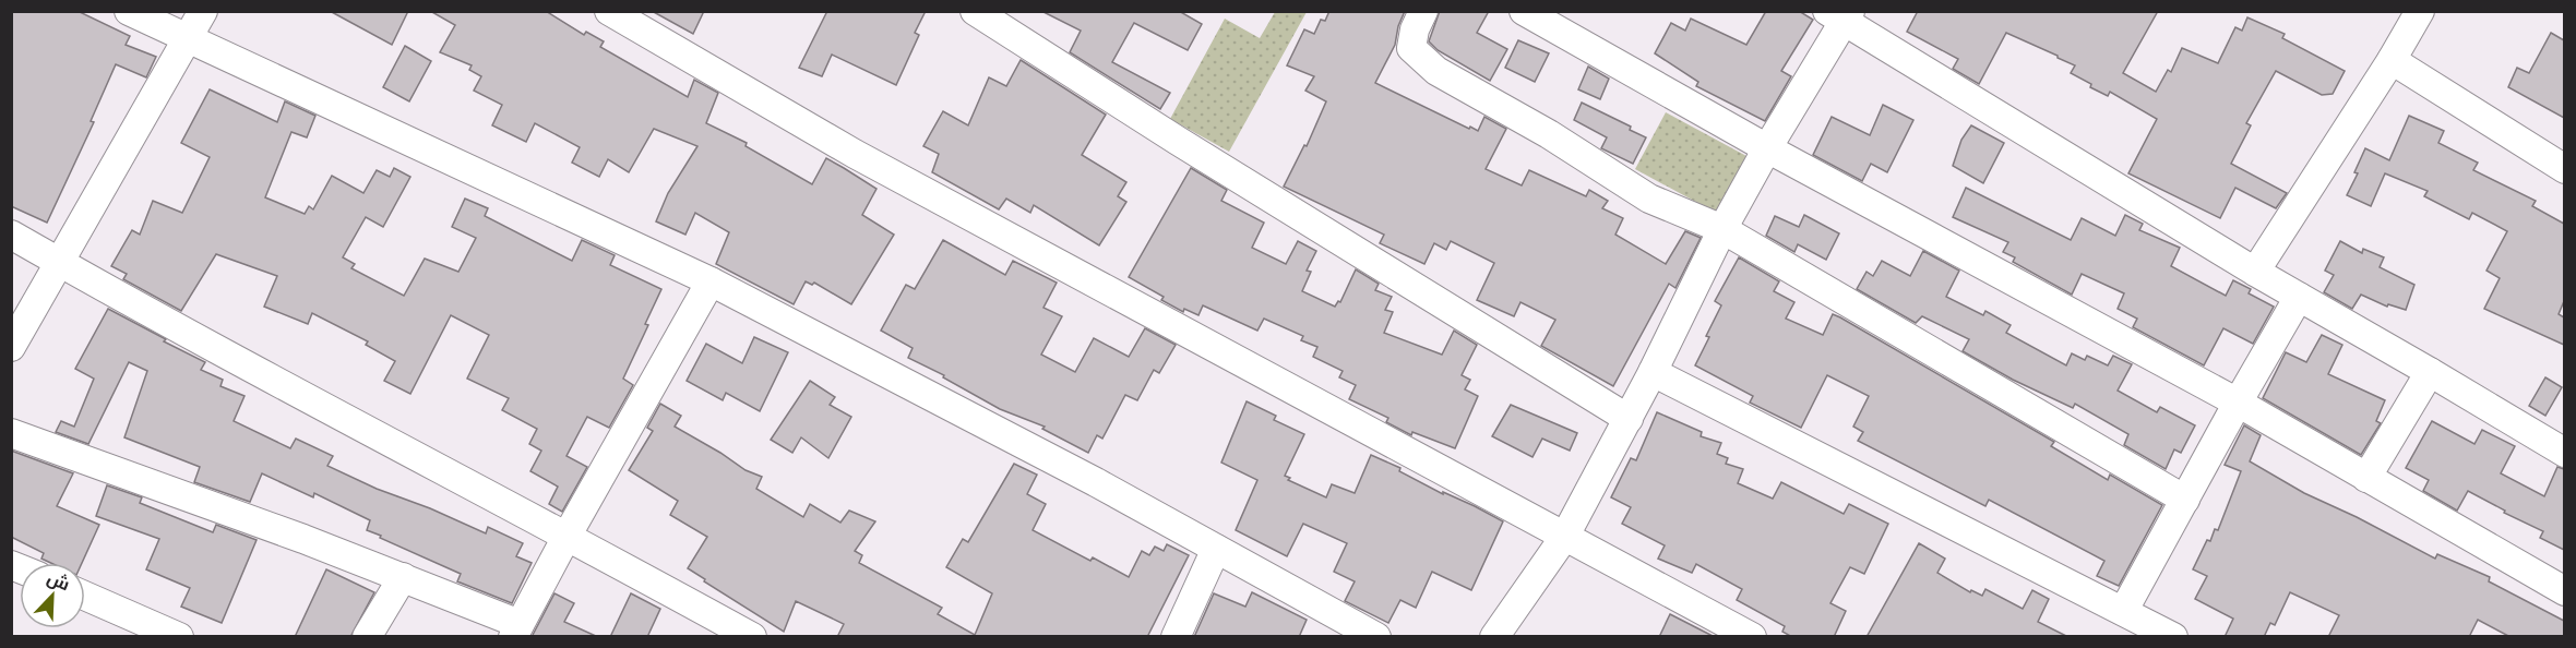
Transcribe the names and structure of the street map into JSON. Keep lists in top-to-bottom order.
{
  "north": "top right"
}
